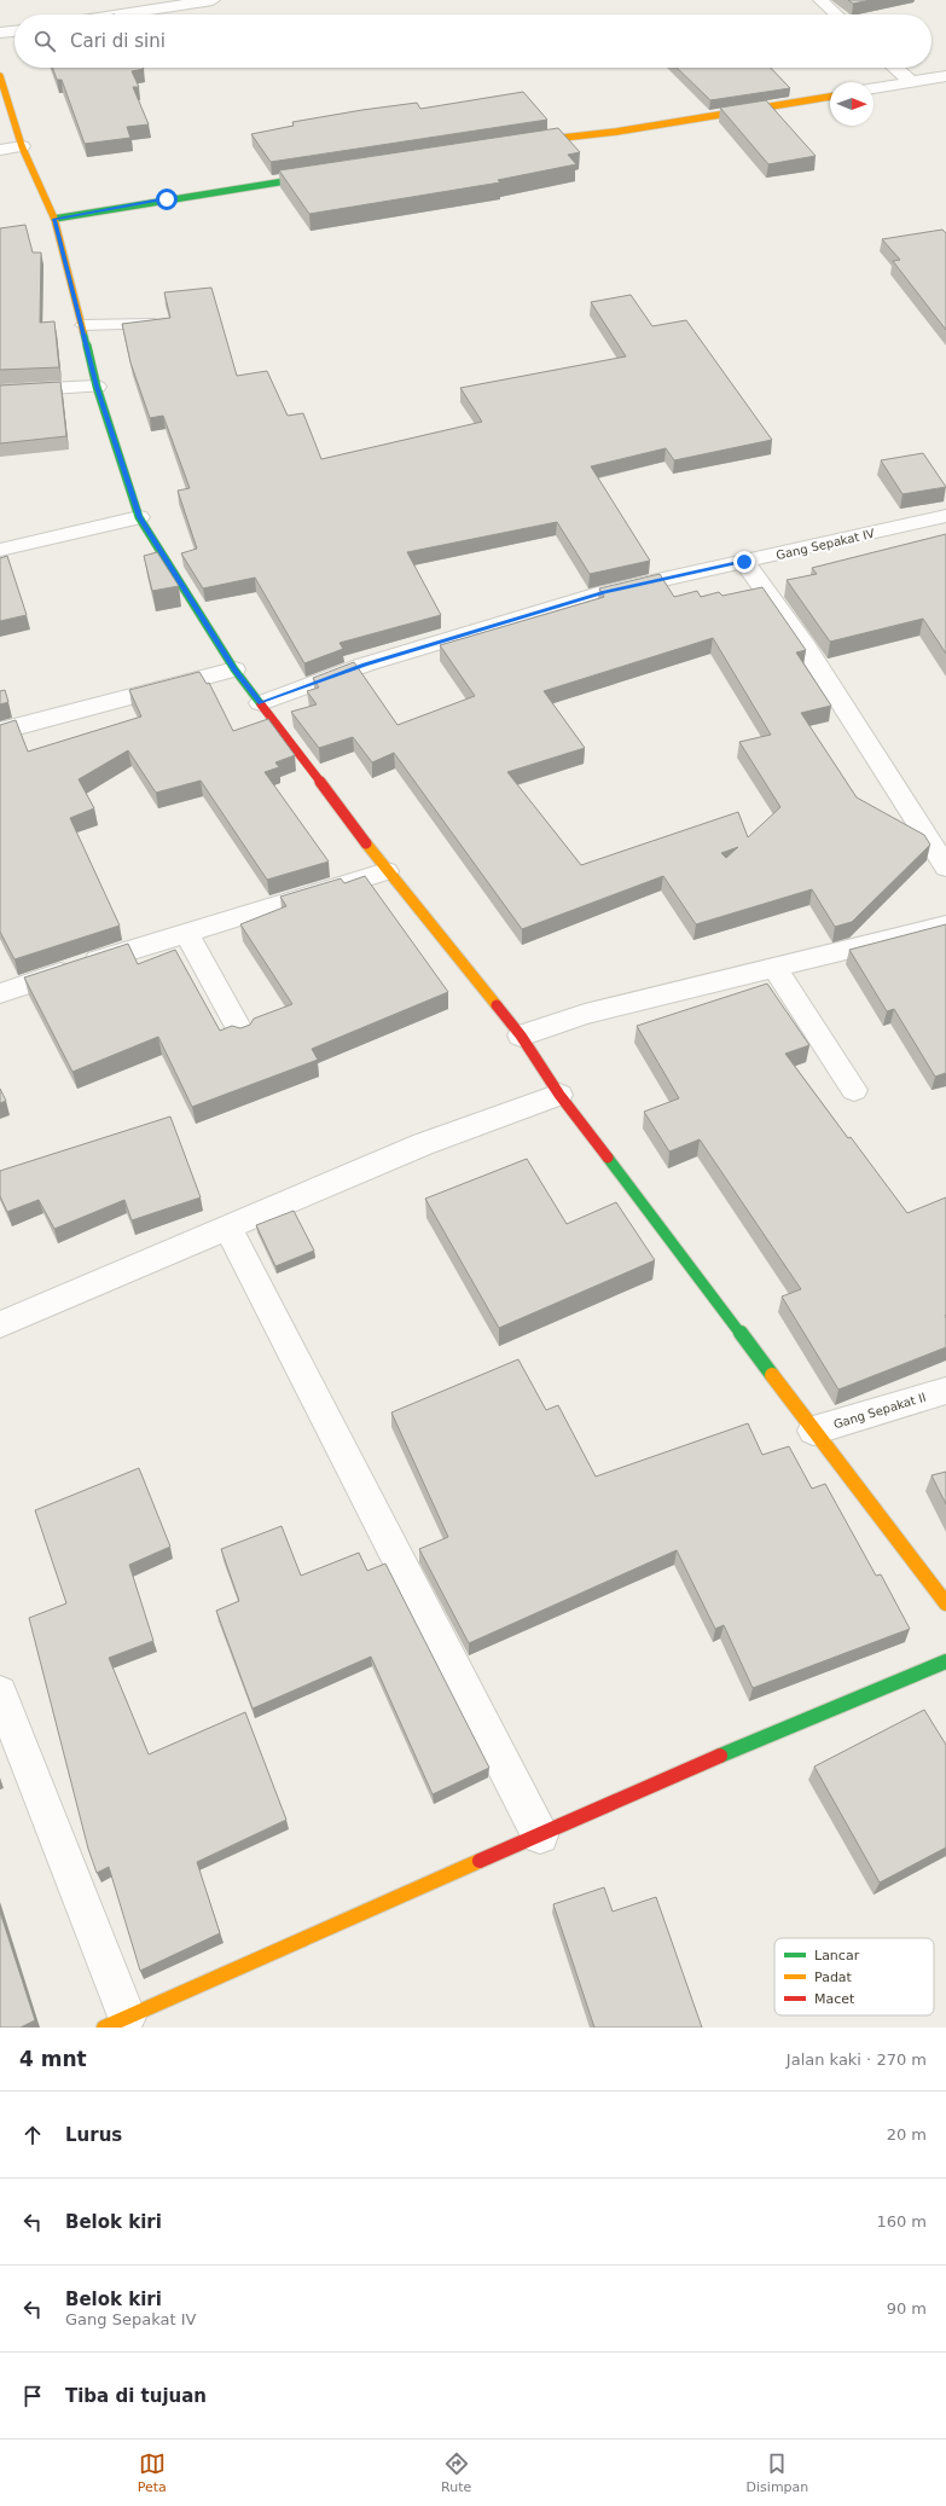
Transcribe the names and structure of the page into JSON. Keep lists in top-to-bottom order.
{
  "streets": {
    "street": ["Gang Sepakat IV", "Gang Sepakat II"]
  },
  "legend": ["Lancar", "Padat", "Macet"],
  "north": "right",
  "page": {
    "search": "Cari di sini",
    "heading": ["4 mnt", "Jalan kaki · 270 m"],
    "list": [
      ["Lurus", "20 m"],
      ["Belok kiri", "160 m"],
      ["Belok kiri", "Gang Sepakat IV", "90 m"],
      "Tiba di tujuan"
    ],
    "nav": ["Peta", "Rute", "Disimpan"]
  }
}
